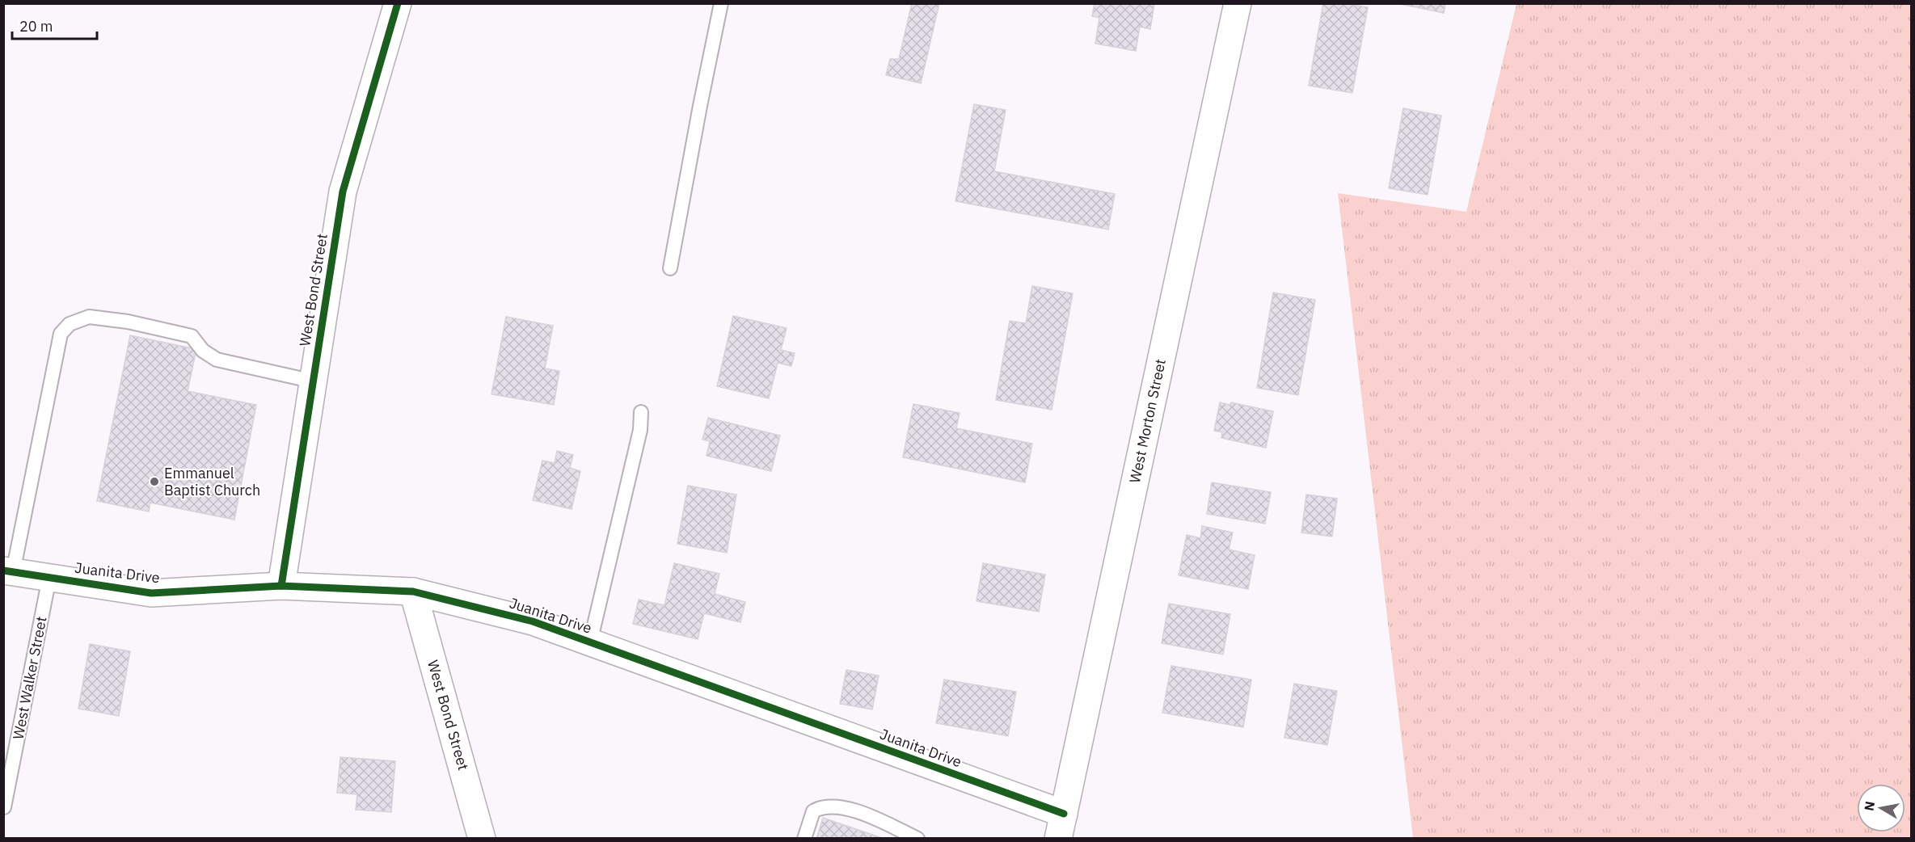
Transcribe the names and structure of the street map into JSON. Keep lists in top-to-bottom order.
{
  "streets": {
    "street": ["West Bond Street", "West Morton Street", "Juanita Drive"],
    "lane": ["West Walker Street"]
  },
  "crossings": [
    ["West Bond Street", "Juanita Drive"],
    ["West Morton Street", "Juanita Drive"],
    ["Juanita Drive", "West Walker Street"]
  ],
  "places": ["Emmanuel Baptist Church"],
  "scale_bar": "20 m",
  "north": "left"
}
